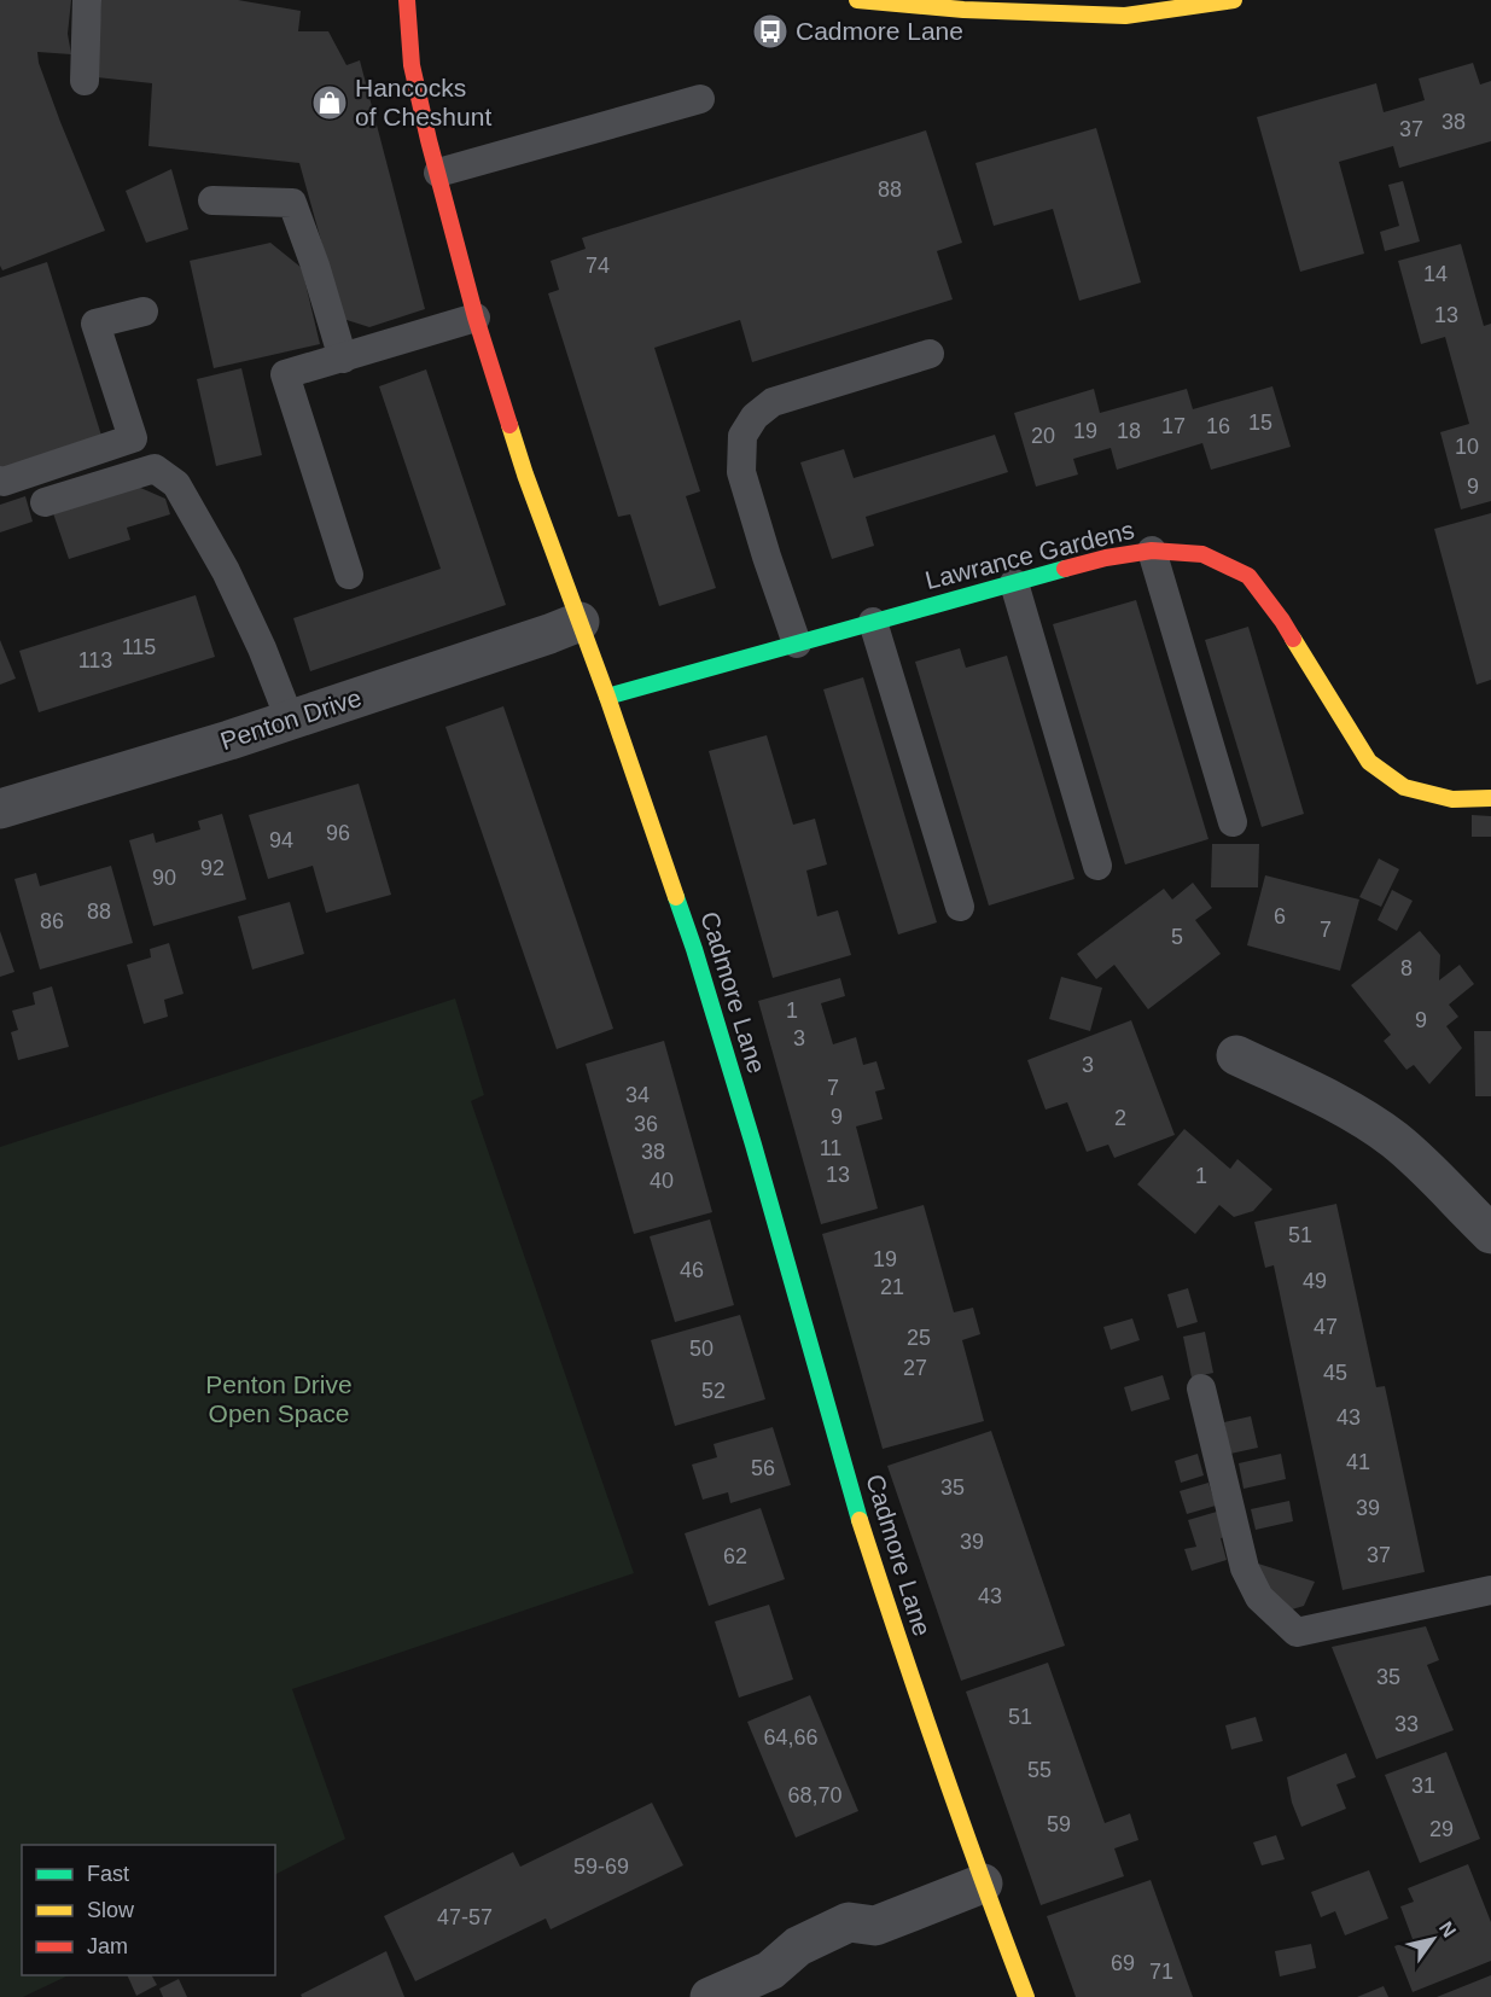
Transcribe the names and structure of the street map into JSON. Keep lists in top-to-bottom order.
{
  "streets": {
    "street": ["Lawrance Gardens", "Penton Drive", "Cadmore Lane"]
  },
  "crossings": [
    ["Lawrance Gardens", "Cadmore Lane"],
    ["Penton Drive", "Cadmore Lane"]
  ],
  "parks": ["Penton Drive Open Space"],
  "places": {
    "bus stop": ["Cadmore Lane"],
    "shop": ["Hancocks of Cheshunt"]
  },
  "house_numbers": [
    "38",
    "37",
    "88",
    "74",
    "14",
    "13",
    "15",
    "17",
    "16",
    "19",
    "18",
    "20",
    "10",
    "9",
    "115",
    "113",
    "96",
    "94",
    "92",
    "90",
    "88",
    "6",
    "86",
    "7",
    "5",
    "8",
    "1",
    "9",
    "3",
    "3",
    "7",
    "34",
    "9",
    "2",
    "36",
    "11",
    "38",
    "13",
    "1",
    "40",
    "51",
    "19",
    "46",
    "49",
    "21",
    "47",
    "25",
    "50",
    "27",
    "45",
    "52",
    "43",
    "41",
    "56",
    "35",
    "39",
    "39",
    "37",
    "62",
    "43",
    "35",
    "51",
    "33",
    "64,66",
    "55",
    "31",
    "68,70",
    "59",
    "29",
    "59-69",
    "47-57",
    "69",
    "71"
  ],
  "legend": ["Fast", "Slow", "Jam"],
  "north": "top right"
}
